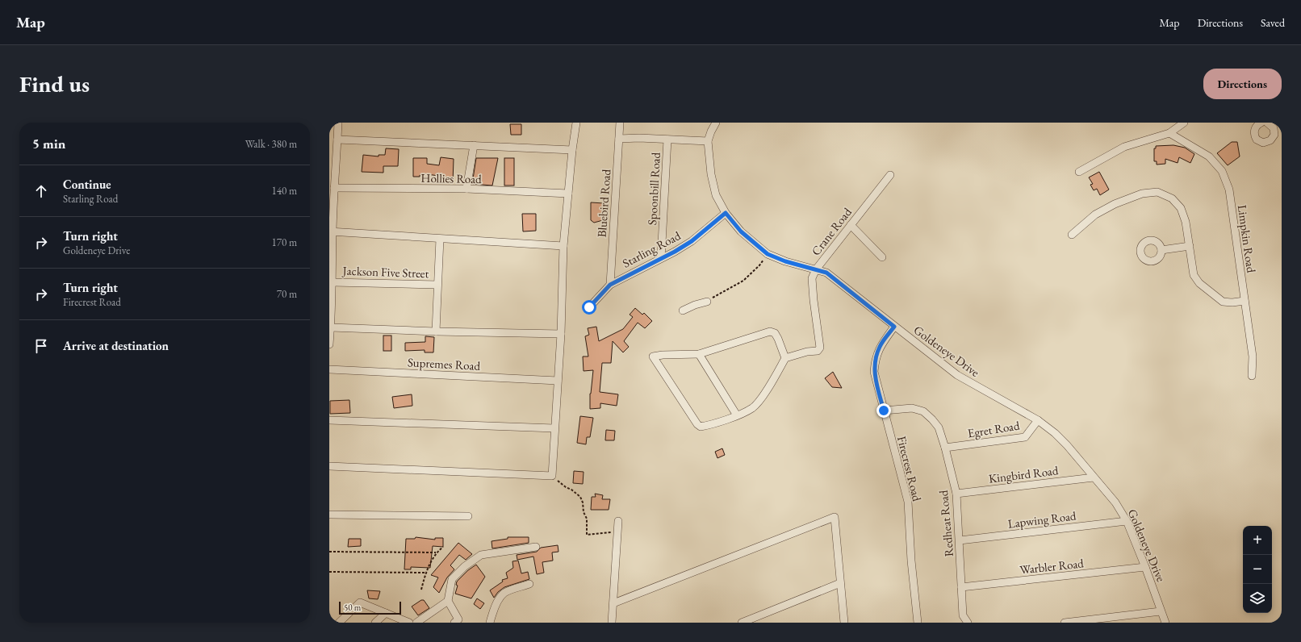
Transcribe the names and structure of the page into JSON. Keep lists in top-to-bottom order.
{
  "streets": {
    "street": [
      "Hollies Road",
      "Spoonbill Road",
      "Bluebird Road",
      "Crane Road",
      "Limpkin Road",
      "Starling Road",
      "Jackson Five Street",
      "Goldeneye Drive",
      "Supremes Road",
      "Egret Road",
      "Firecrest Road",
      "Kingbird Road",
      "Lapwing Road",
      "Redheat Road",
      "Warbler Road"
    ]
  },
  "crossings": [
    ["Spoonbill Road", "Starling Road"],
    ["Bluebird Road", "Starling Road"],
    ["Crane Road", "Goldeneye Drive"],
    ["Starling Road", "Goldeneye Drive"],
    ["Goldeneye Drive", "Egret Road"],
    ["Goldeneye Drive", "Firecrest Road"],
    ["Goldeneye Drive", "Kingbird Road"],
    ["Goldeneye Drive", "Lapwing Road"],
    ["Goldeneye Drive", "Warbler Road"],
    ["Egret Road", "Redheat Road"],
    ["Firecrest Road", "Redheat Road"],
    ["Kingbird Road", "Redheat Road"],
    ["Lapwing Road", "Redheat Road"],
    ["Redheat Road", "Warbler Road"]
  ],
  "scale_bar": "50 m",
  "page": {
    "header": "Map",
    "nav": ["Map", "Directions", "Saved"],
    "buttons": "Directions",
    "title": "Find us",
    "heading": ["5 min", "Walk · 380 m"],
    "list": [
      ["Continue", "Starling Road", "140 m"],
      ["Turn right", "Goldeneye Drive", "170 m"],
      ["Turn right", "Firecrest Road", "70 m"],
      "Arrive at destination"
    ],
    "map_buttons": ["+", "−"],
    "scale": "50 m"
  }
}
